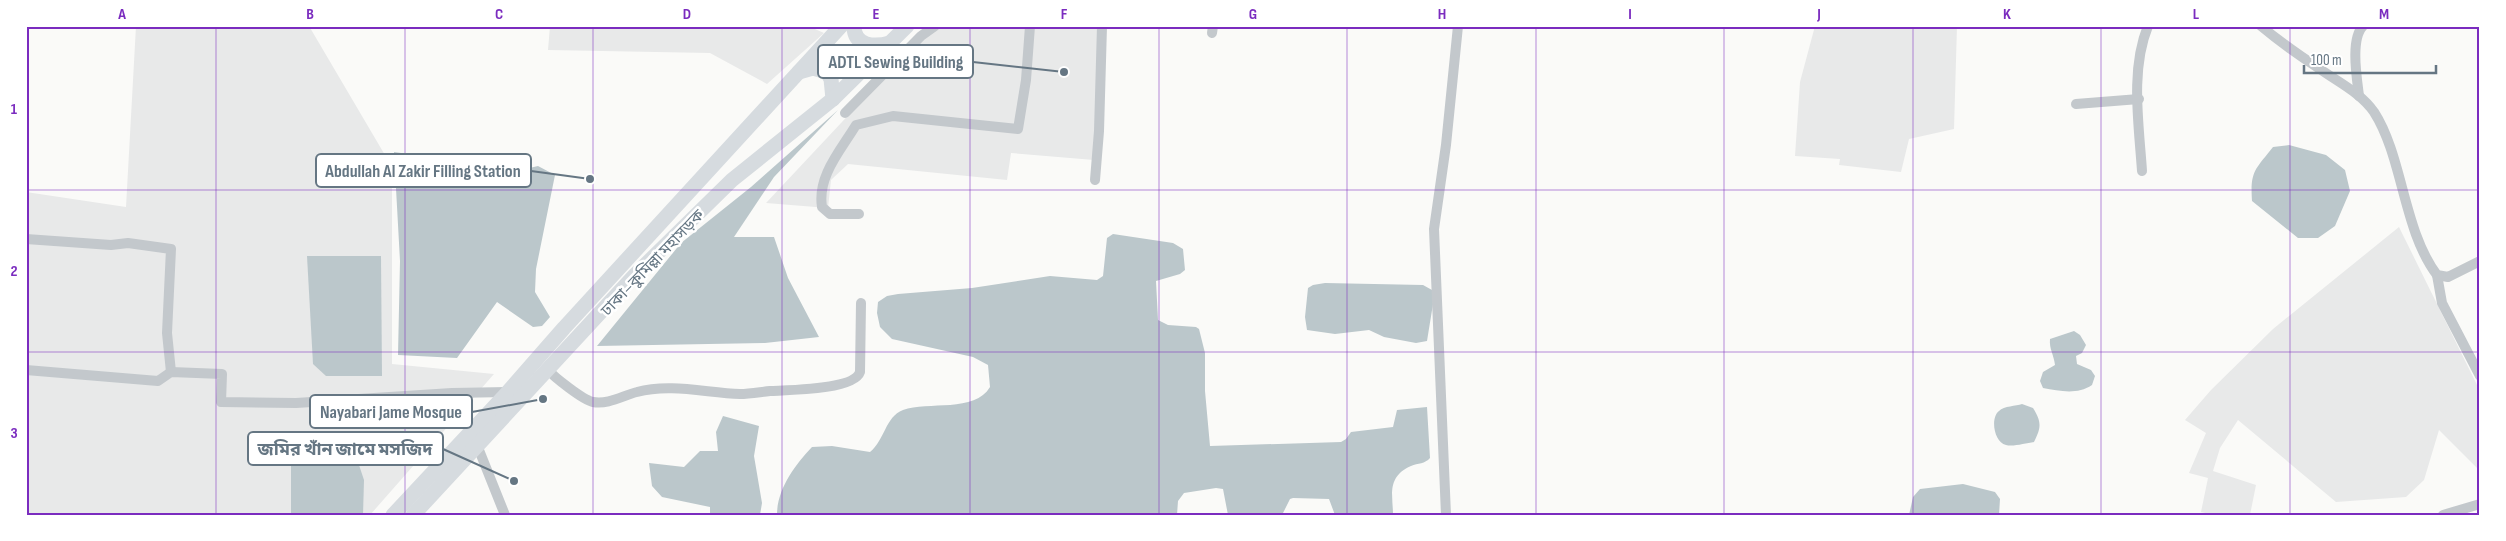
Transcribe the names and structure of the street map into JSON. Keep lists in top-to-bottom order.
{
  "streets": {
    "highway": ["ঢাকা–কুমিল্লা মহাসড়ক"]
  },
  "places": [
    "ADTL Sewing Building",
    "Abdullah Al Zakir Filling Station",
    "Nayabari Jame Mosque",
    "জমির খাঁন জামে মসজিদ"
  ],
  "scale_bar": "100 m",
  "grid": {
    "columns": [
      "A",
      "B",
      "C",
      "D",
      "E",
      "F",
      "G",
      "H",
      "I",
      "J",
      "K",
      "L",
      "M"
    ],
    "rows": ["1", "2", "3"]
  }
}
